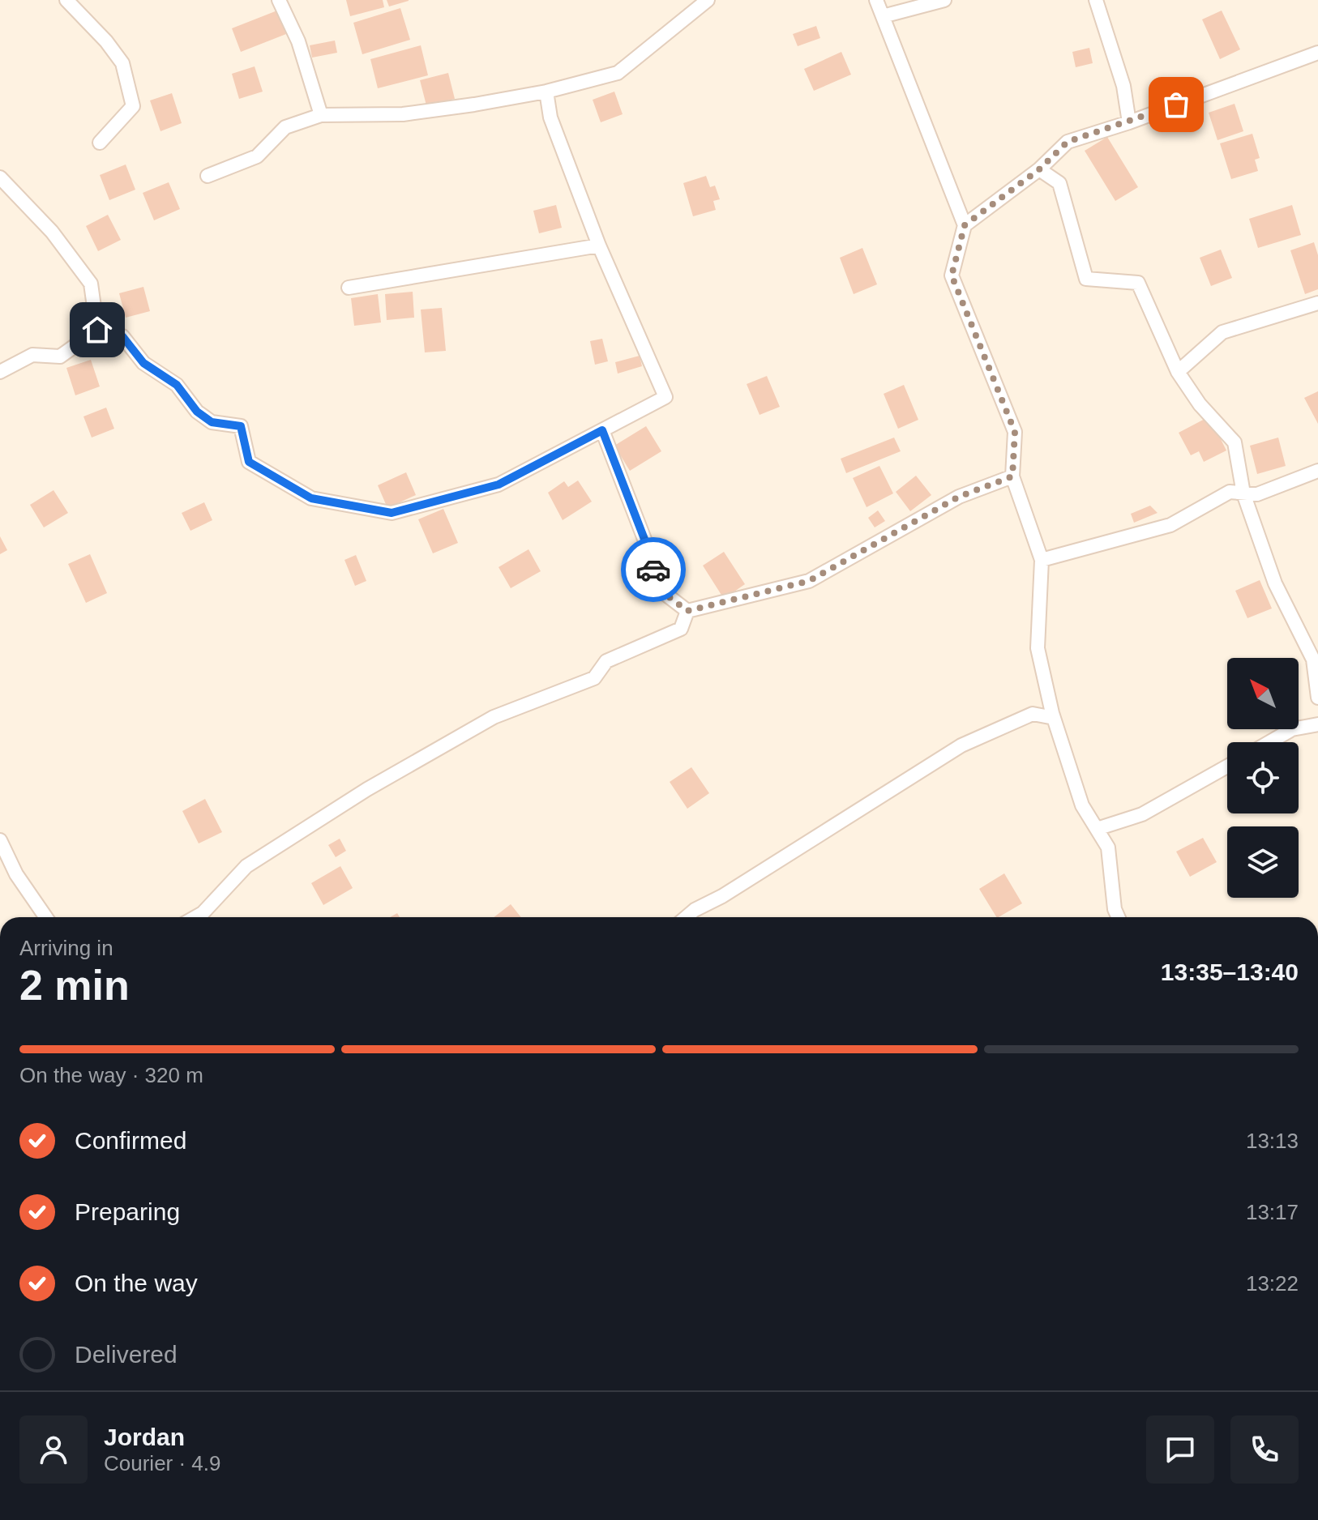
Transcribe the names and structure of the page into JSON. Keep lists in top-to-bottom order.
{
  "north": "top left",
  "page": {
    "heading": ["2 min", "Arriving in", "13:35–13:40"],
    "panel": ["Jordan", "Courier · 4.9"],
    "bar": "On the way · 320 m",
    "list": [
      ["Confirmed", "13:13"],
      ["Preparing", "13:17"],
      ["On the way", "13:22"],
      "Delivered"
    ]
  }
}
